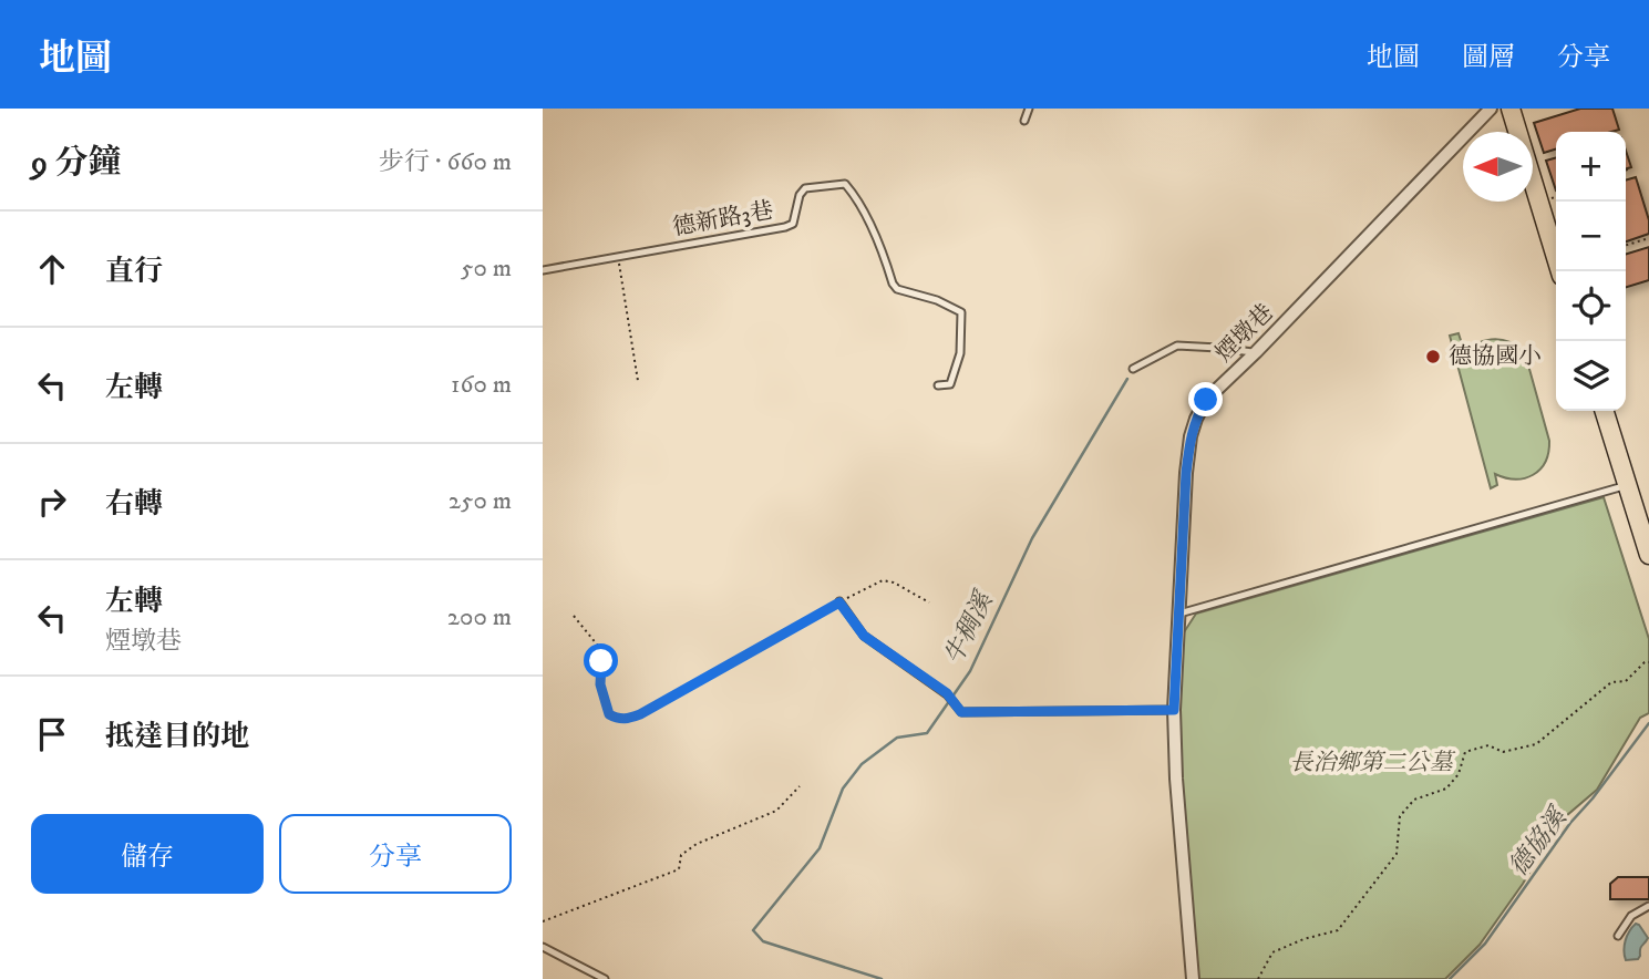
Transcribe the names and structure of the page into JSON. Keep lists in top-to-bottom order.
{
  "streets": {
    "street": ["煙墩巷"],
    "lane": ["德新路3巷"]
  },
  "water": ["牛稠溪", "德協溪"],
  "parks": ["長治鄉第二公墓"],
  "places": ["德協國小"],
  "north": "left",
  "page": {
    "header": "地圖",
    "nav": ["地圖", "圖層", "分享"],
    "heading": ["9 分鐘", "步行 · 660 m"],
    "map_buttons": ["+", "−"],
    "list": [
      ["直行", "50 m"],
      ["左轉", "160 m"],
      ["右轉", "250 m"],
      ["左轉", "煙墩巷", "200 m"],
      "抵達目的地"
    ],
    "buttons": ["儲存", "分享"]
  }
}
